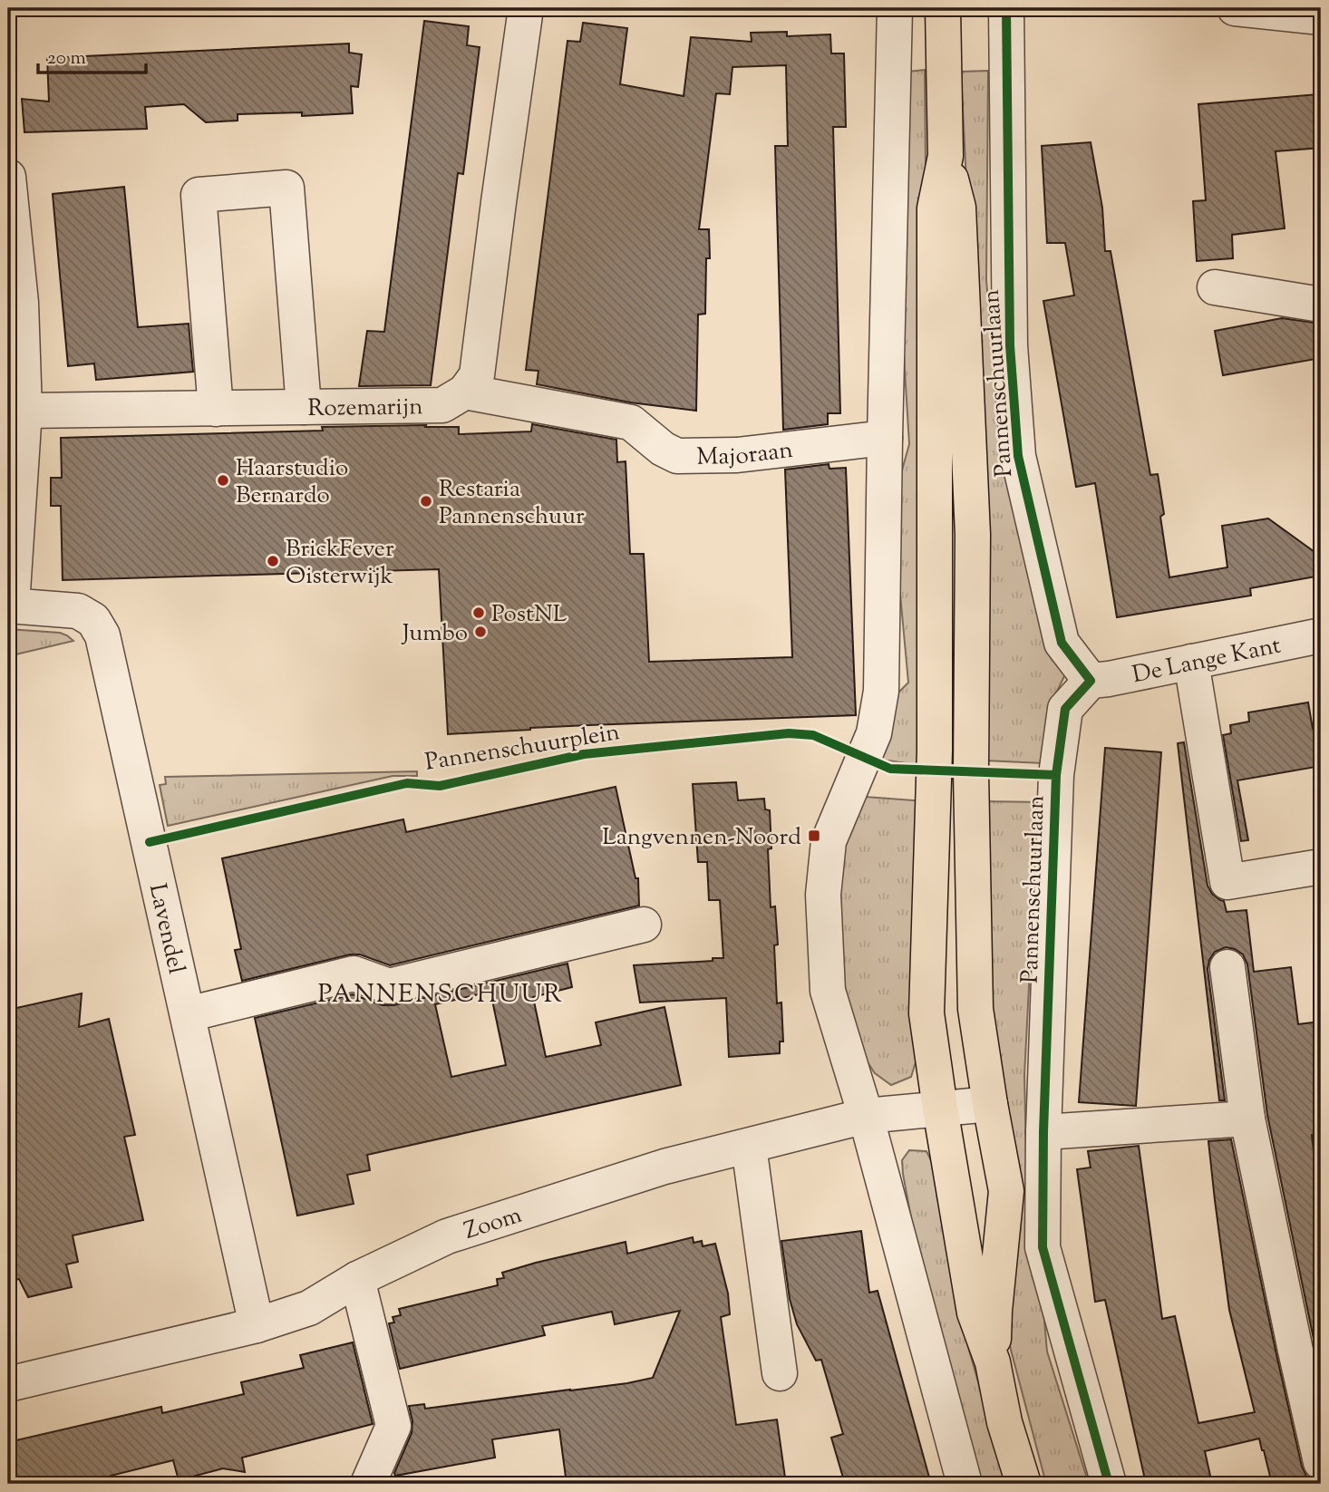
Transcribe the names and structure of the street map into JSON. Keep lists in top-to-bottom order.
{
  "streets": {
    "main road": ["Pannenschuurlaan"],
    "street": [
      "Rozemarijn",
      "Majoraan",
      "De Lange Kant",
      "Lavendel",
      "Zoom"
    ],
    "cycle path": ["Pannenschuurplein"]
  },
  "crossings": [
    ["Pannenschuurlaan", "De Lange Kant"],
    ["Pannenschuurlaan", "Zoom"],
    ["Rozemarijn", "Majoraan"],
    ["Lavendel", "Zoom"]
  ],
  "districts": ["PANNENSCHUUR"],
  "places": {
    "other": [
      "Haarstudio Bernardo",
      "Restaria Pannenschuur",
      "BrickFever Oisterwijk",
      "PostNL",
      "Jumbo"
    ],
    "transit": ["Langvennen-Noord"]
  },
  "scale_bar": "20 m"
}
